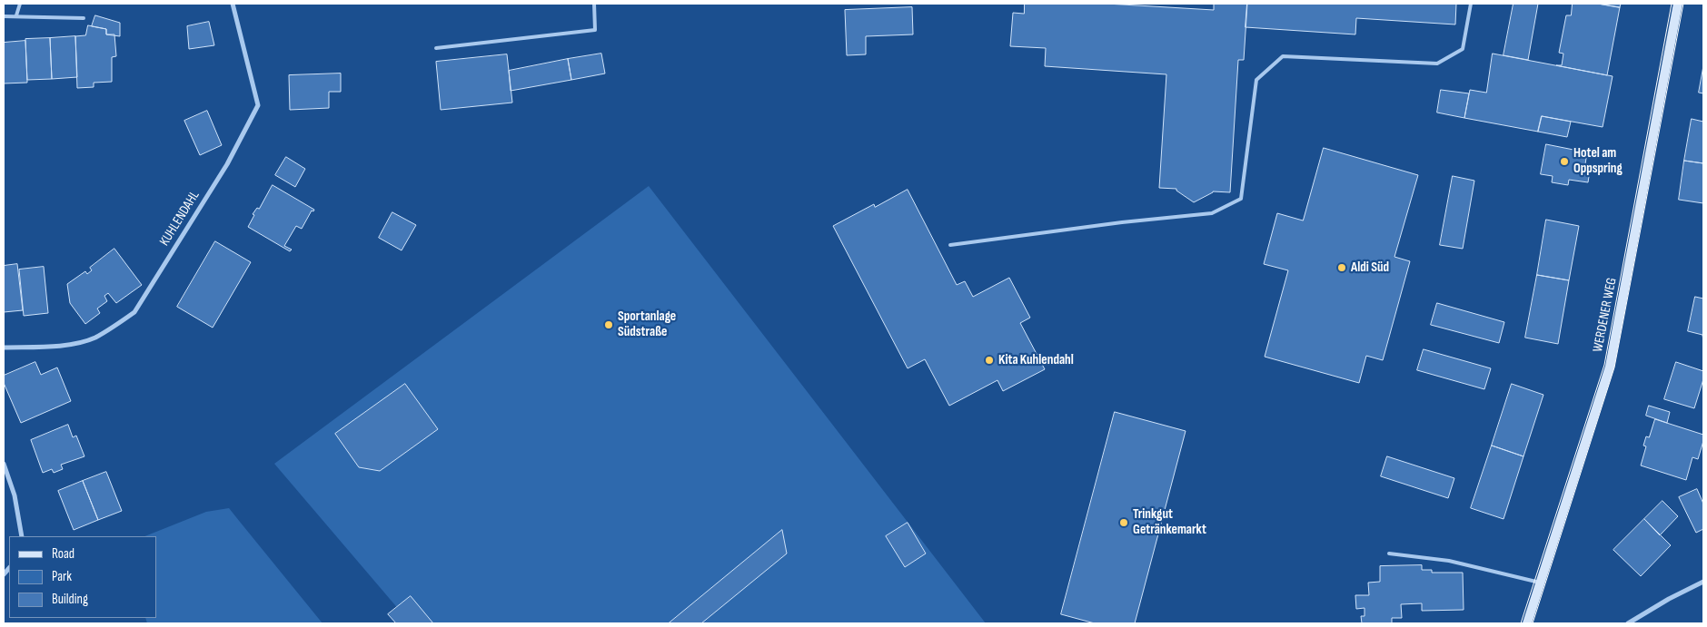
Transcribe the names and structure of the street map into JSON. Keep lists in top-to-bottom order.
{
  "streets": {
    "main road": ["WERDENER WEG"],
    "street": ["KUHLENDAHL"]
  },
  "places": [
    "Hotel am Oppspring",
    "Aldi Süd",
    "Sportanlage Südstraße",
    "Kita Kuhlendahl",
    "Trinkgut Getränkemarkt"
  ],
  "legend": ["Road", "Park", "Building"]
}
